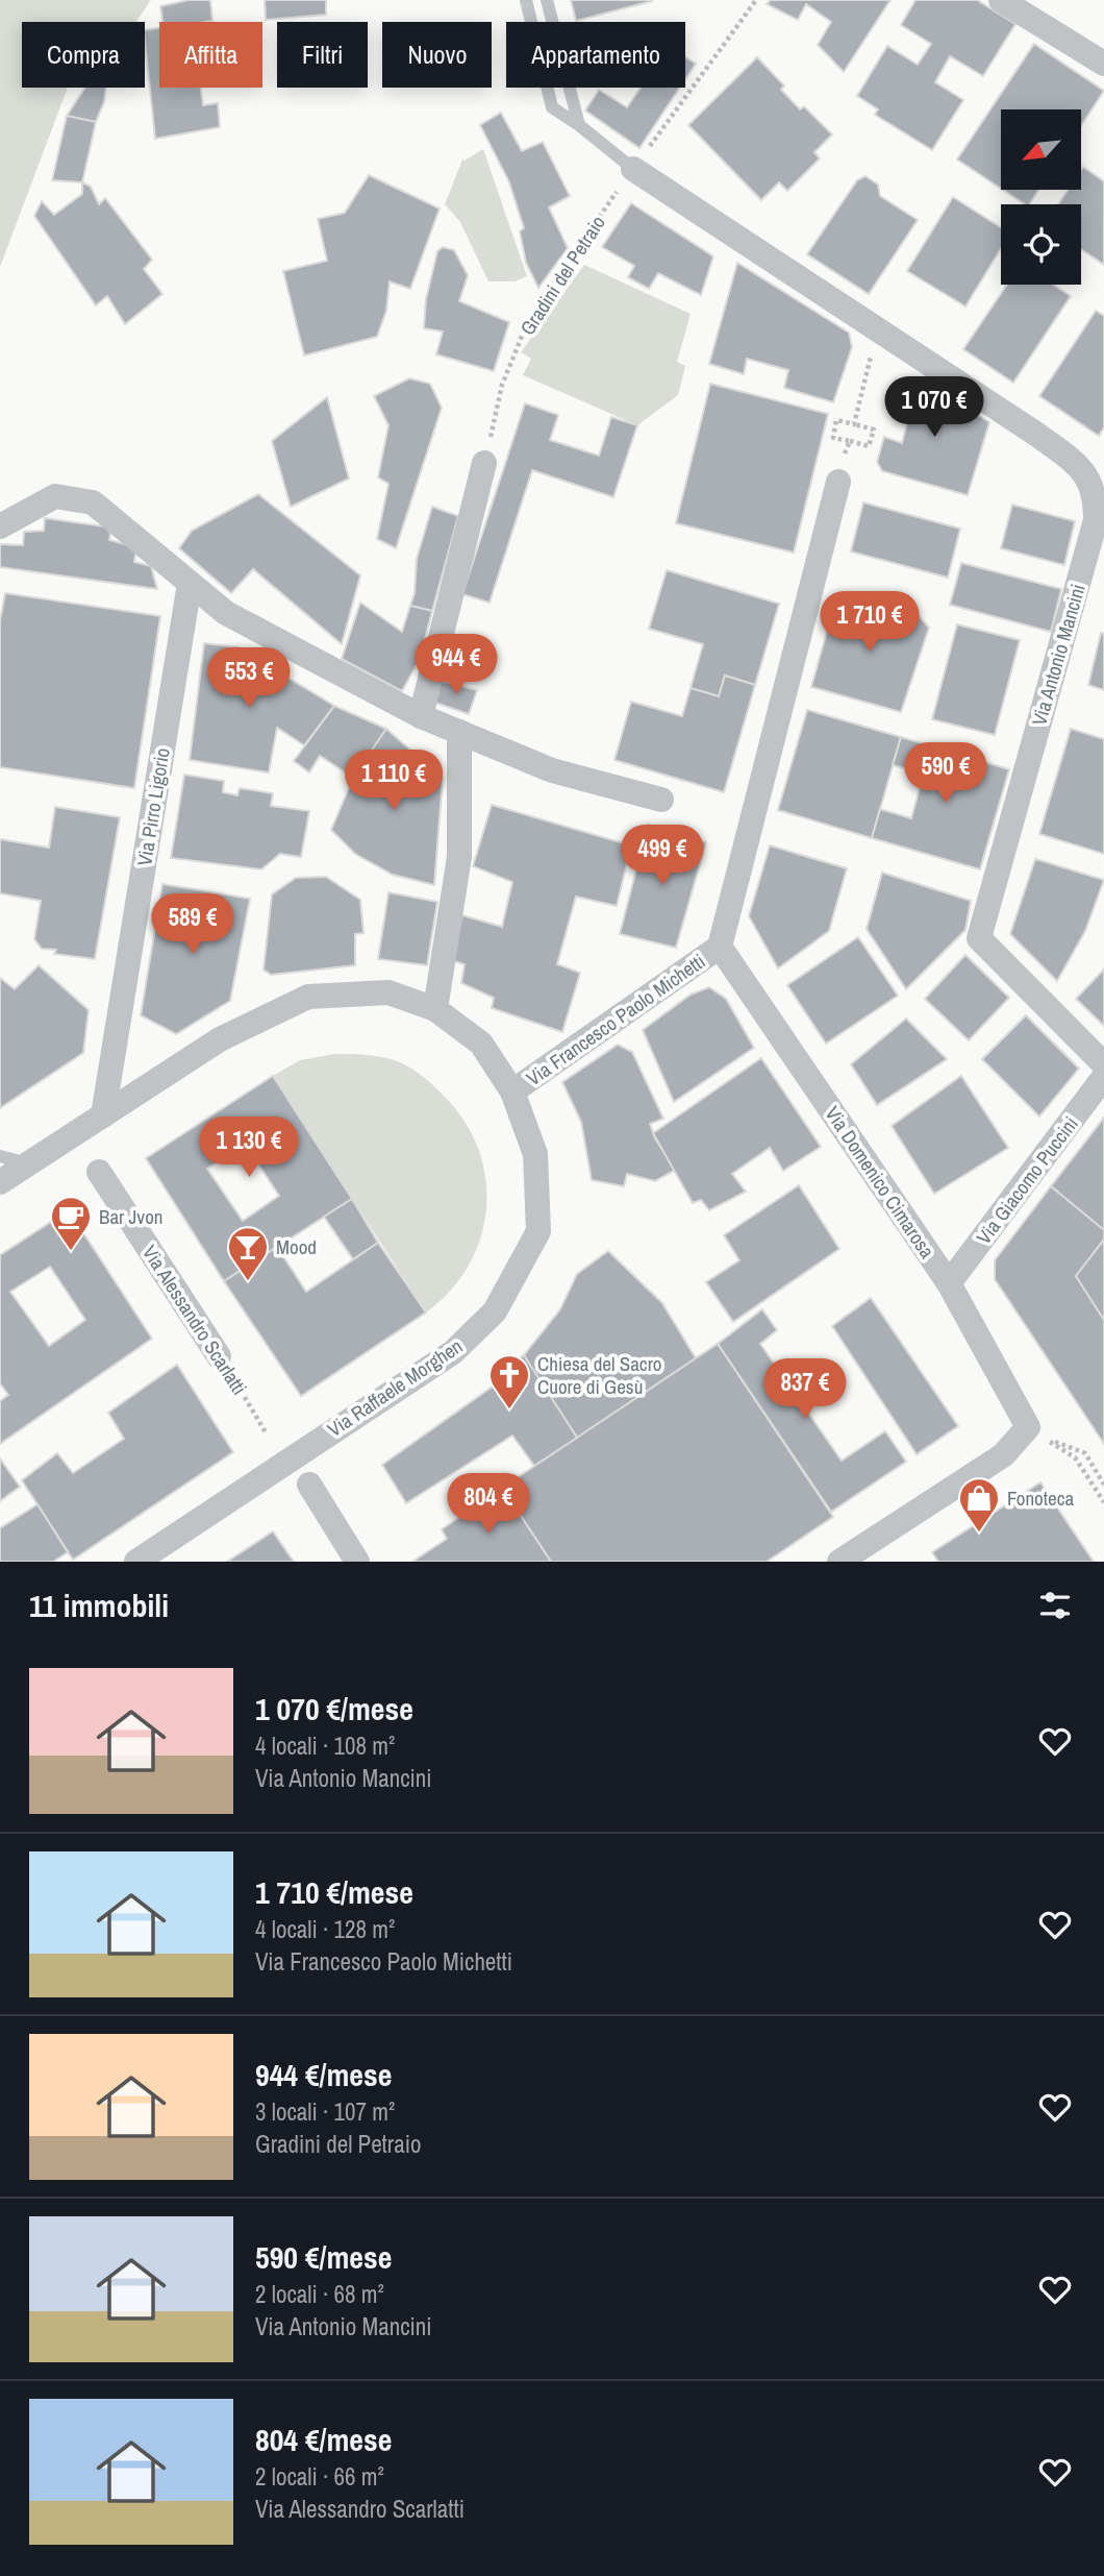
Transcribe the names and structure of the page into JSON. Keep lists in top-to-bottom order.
{
  "streets": {
    "street": [
      "Via Antonio Mancini",
      "Via Pirro Ligorio",
      "Via Francesco Paolo Michetti",
      "Via Giacomo Puccini",
      "Via Domenico Cimarosa",
      "Via Alessandro Scarlatti",
      "Via Raffaele Morghen"
    ],
    "path": ["Gradini del Petraio"]
  },
  "crossings": [
    ["Gradini del Petraio", "Via Antonio Mancini"],
    ["Via Pirro Ligorio", "Via Raffaele Morghen"],
    ["Via Francesco Paolo Michetti", "Via Domenico Cimarosa"],
    ["Via Francesco Paolo Michetti", "Via Raffaele Morghen"],
    ["Via Giacomo Puccini", "Via Domenico Cimarosa"]
  ],
  "places": {
    "cafe": ["Bar Jvon"],
    "bar": ["Mood"],
    "church": ["Chiesa del Sacro Cuore di Gesù"],
    "shop": ["Fonoteca"]
  },
  "north": "bottom left",
  "page": {
    "chip": [
      "Compra",
      "Affitta",
      "Filtri",
      "Nuovo",
      "Appartamento"
    ],
    "price": [
      "1 070 €",
      "1 710 €",
      "944 €",
      "553 €",
      "590 €",
      "1 110 €",
      "499 €",
      "589 €",
      "1 130 €",
      "837 €",
      "804 €"
    ],
    "heading": "11 immobili",
    "list": [
      {
        "name": "1 070 €/mese",
        "note": "4 locali · 108 m² · Via Antonio Mancini"
      },
      {
        "name": "1 710 €/mese",
        "note": "4 locali · 128 m² · Via Francesco Paolo Michetti"
      },
      {
        "name": "944 €/mese",
        "note": "3 locali · 107 m² · Gradini del Petraio"
      },
      {
        "name": "590 €/mese",
        "note": "2 locali · 68 m² · Via Antonio Mancini"
      },
      {
        "name": "804 €/mese",
        "note": "2 locali · 66 m² · Via Alessandro Scarlatti"
      }
    ]
  }
}
